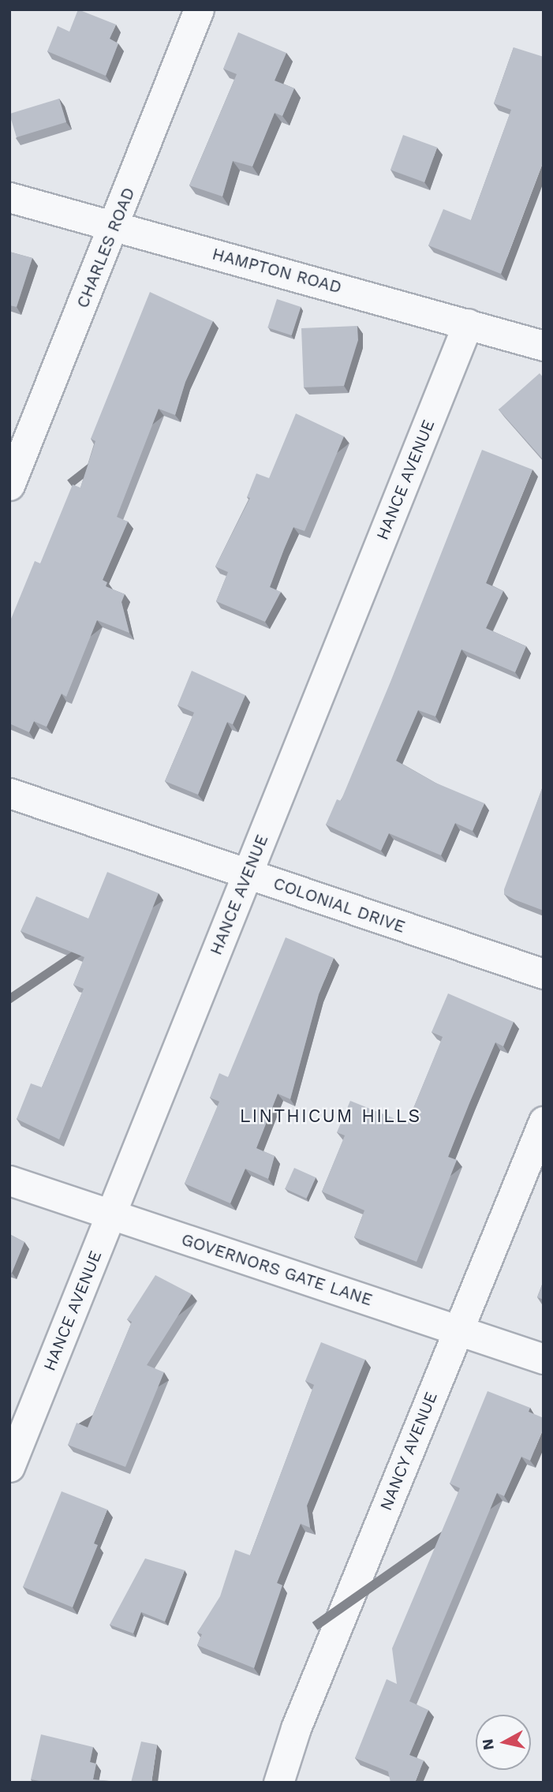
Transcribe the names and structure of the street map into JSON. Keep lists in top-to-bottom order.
{
  "streets": {
    "street": [
      "CHARLES ROAD",
      "HAMPTON ROAD",
      "HANCE AVENUE",
      "COLONIAL DRIVE",
      "GOVERNORS GATE LANE",
      "NANCY AVENUE"
    ]
  },
  "crossings": [
    ["CHARLES ROAD", "HAMPTON ROAD"],
    ["HAMPTON ROAD", "HANCE AVENUE"],
    ["HANCE AVENUE", "COLONIAL DRIVE"],
    ["HANCE AVENUE", "GOVERNORS GATE LANE"],
    ["GOVERNORS GATE LANE", "NANCY AVENUE"]
  ],
  "districts": ["LINTHICUM HILLS"],
  "north": "left"
}
